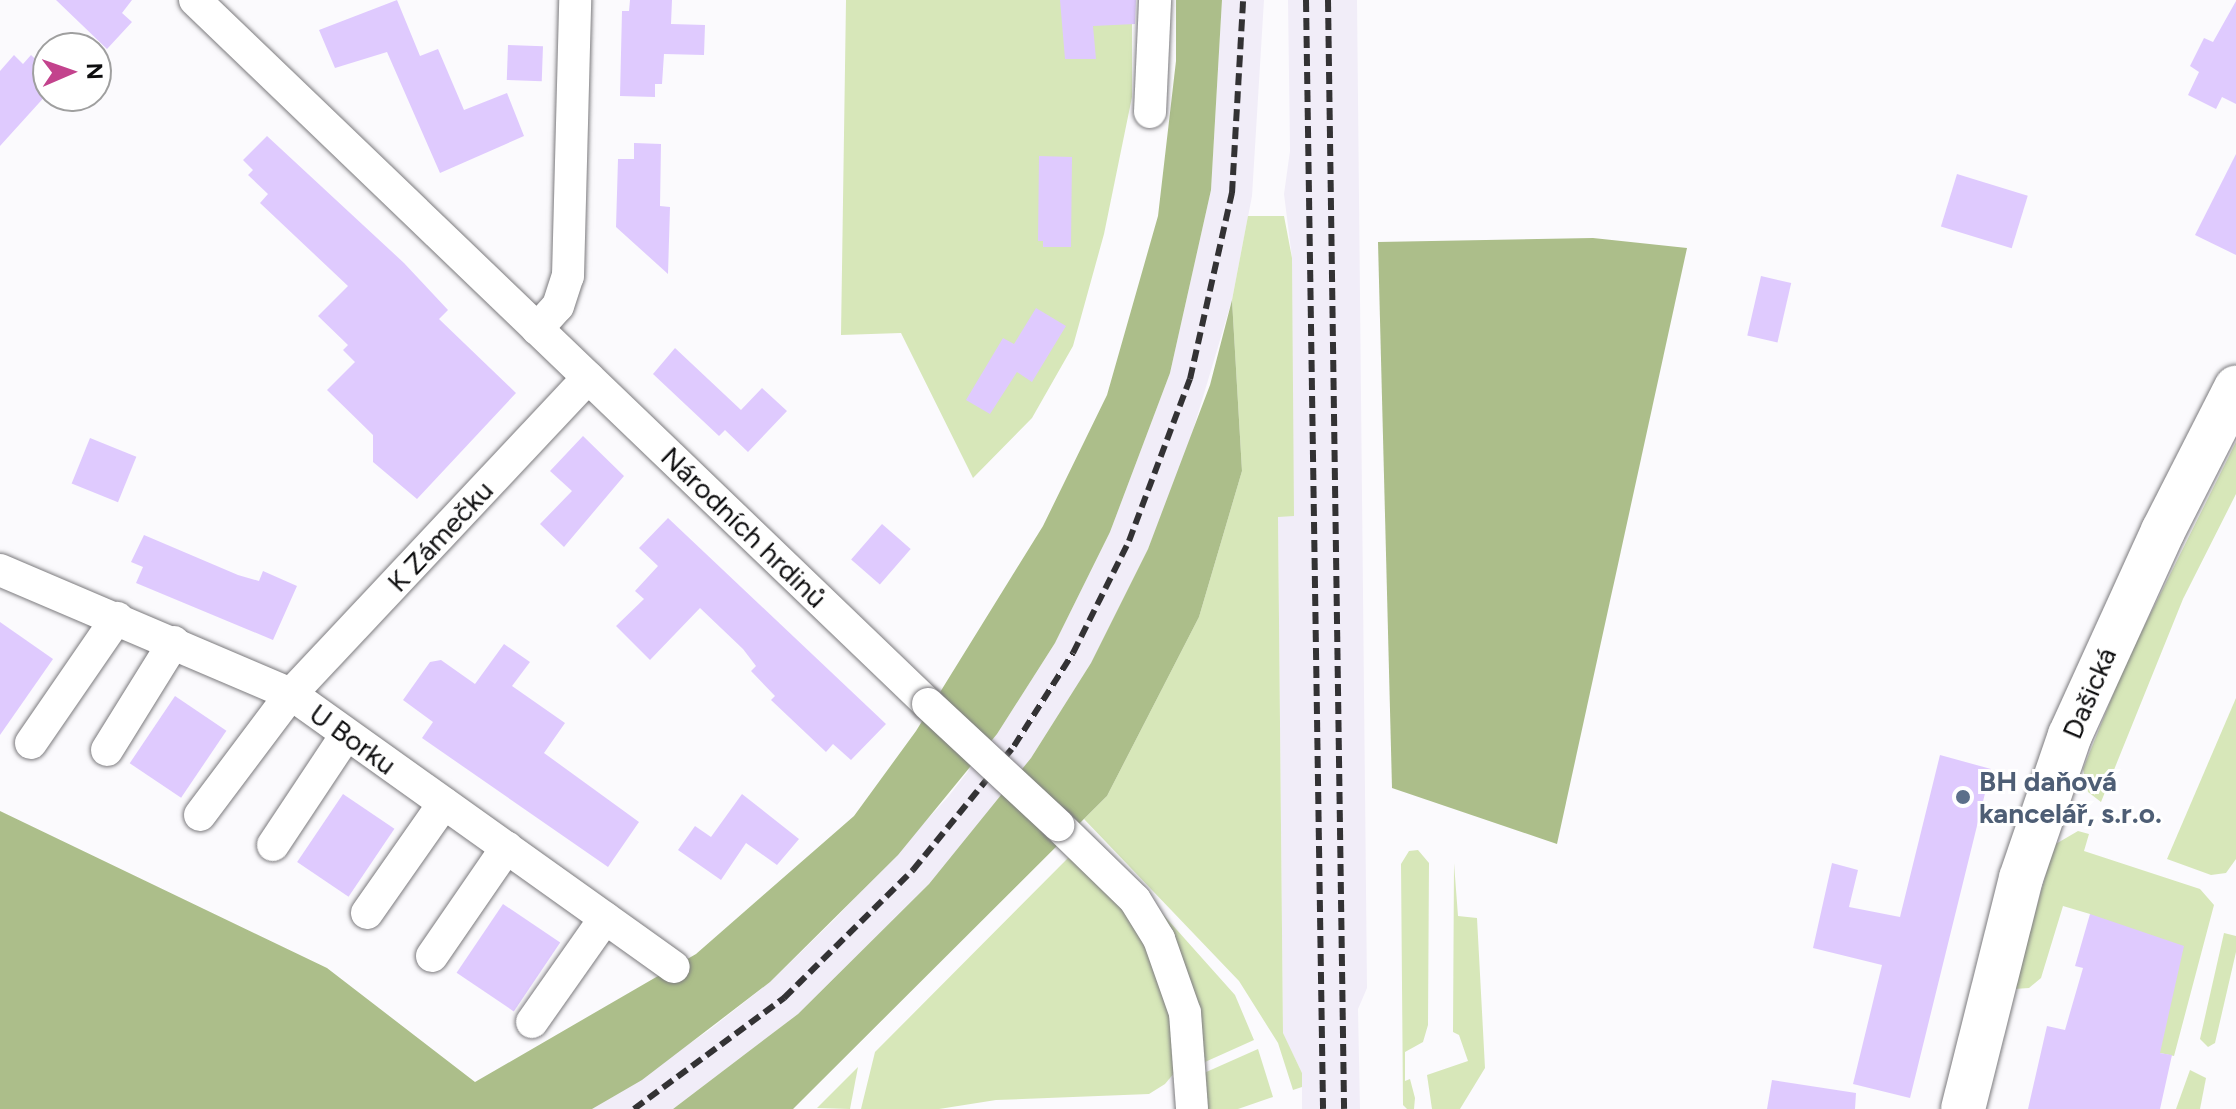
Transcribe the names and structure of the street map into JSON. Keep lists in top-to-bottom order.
{
  "streets": {
    "main road": ["Dašická"],
    "street": ["Národních hrdinů", "K Zámečku", "U Borku"]
  },
  "crossings": [
    ["Národních hrdinů", "K Zámečku"],
    ["K Zámečku", "U Borku"]
  ],
  "places": ["BH daňová kancelář, s.r.o."],
  "north": "right"
}
